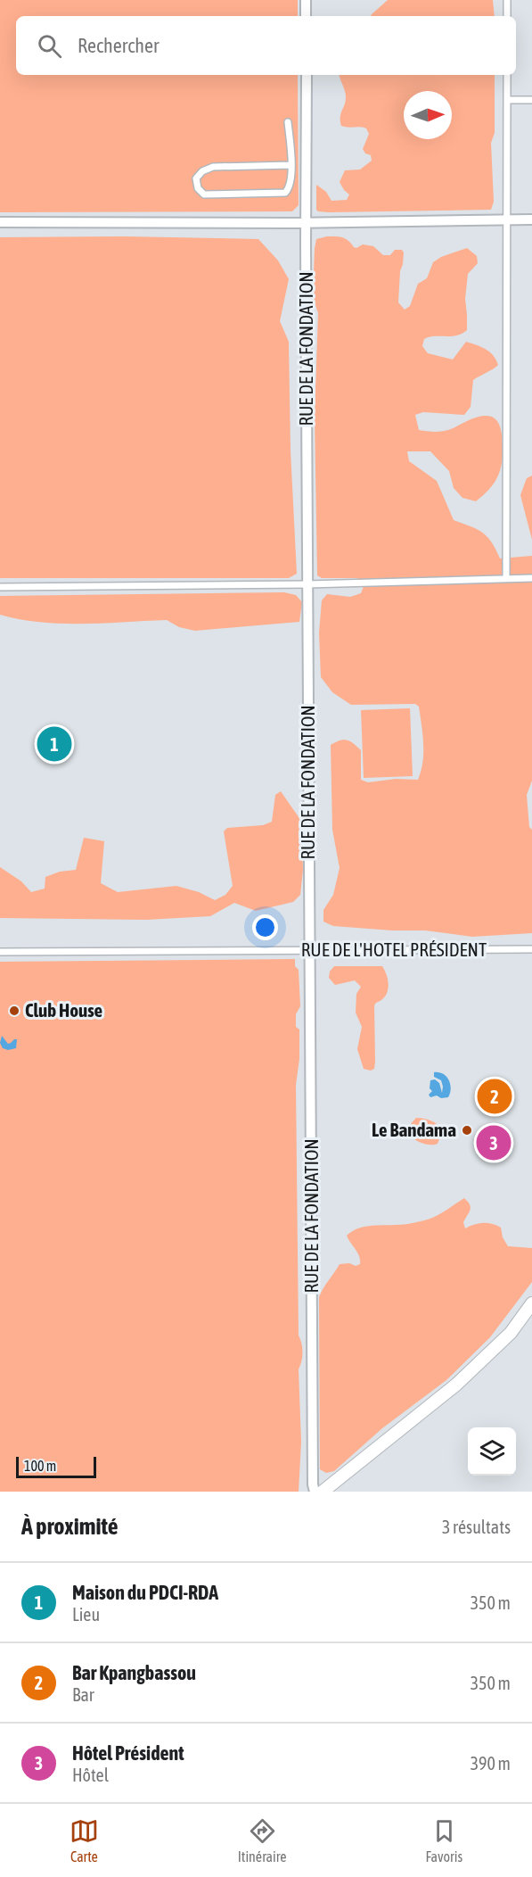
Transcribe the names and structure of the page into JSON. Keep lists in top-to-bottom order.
{
  "streets": {
    "street": ["RUE DE LA FONDATION", "RUE DE L'HOTEL PRÉSIDENT"]
  },
  "crossings": [
    ["RUE DE LA FONDATION", "RUE DE L'HOTEL PRÉSIDENT"]
  ],
  "places": ["Club House", "Le Bandama"],
  "scale_bar": "100 m",
  "north": "right",
  "page": {
    "search": "Rechercher",
    "pins": ["1", "2", "3"],
    "scale": "100 m",
    "heading": ["À proximité", "3 résultats"],
    "list": [
      {
        "mark": "1",
        "name": "Maison du PDCI-RDA",
        "note": "Lieu",
        "value": "350 m"
      },
      {
        "mark": "2",
        "name": "Bar Kpangbassou",
        "note": "Bar",
        "value": "350 m"
      },
      {
        "mark": "3",
        "name": "Hôtel Président",
        "note": "Hôtel",
        "value": "390 m"
      }
    ],
    "nav": ["Carte", "Itinéraire", "Favoris"]
  }
}
